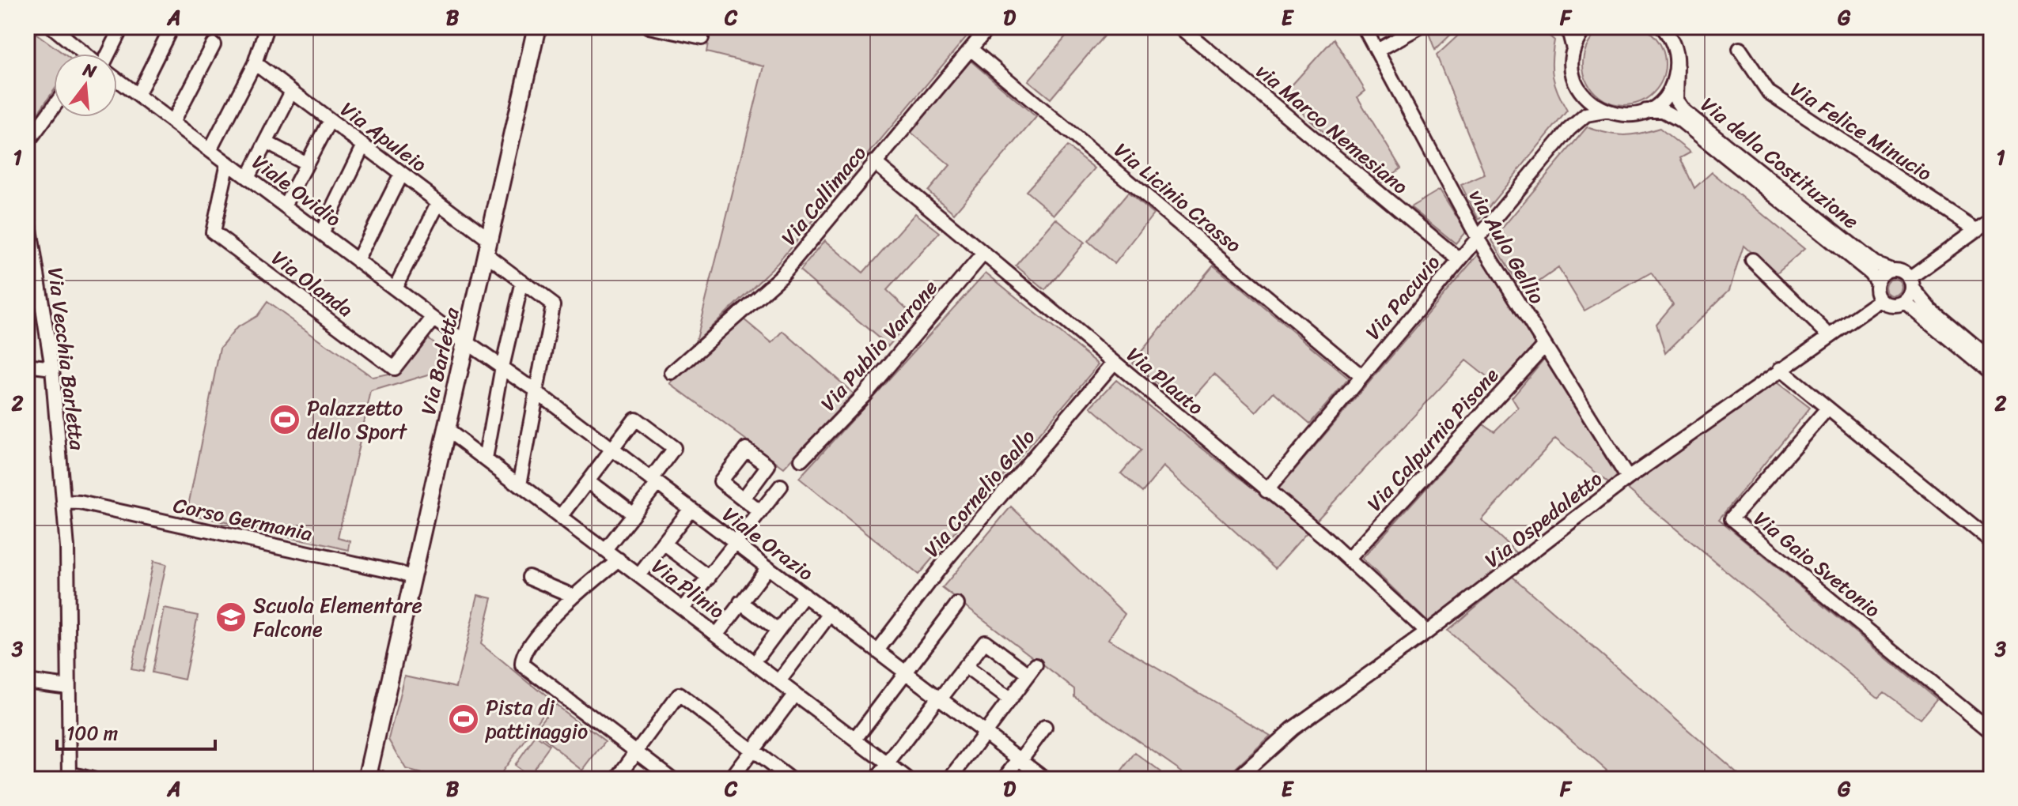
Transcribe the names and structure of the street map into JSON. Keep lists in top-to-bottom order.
{
  "streets": {
    "main road": ["Via Barletta"],
    "street": [
      "via Marco Nemesiano",
      "Via Felice Minucio",
      "Via Apuleio",
      "Via della Costituzione",
      "Viale Ovidio",
      "Via Callimaco",
      "Via Licinio Crasso",
      "via Aulo Gellio",
      "Via Olanda",
      "Via Pacuvio",
      "Via Publio Varrone",
      "Via Vecchia Barletta",
      "Via Plauto",
      "Via Calpurnio Pisone",
      "Via Cornelio Gallo",
      "Corso Germania",
      "Via Ospedaletto",
      "Viale Orazio",
      "Via Gaio Svetonio",
      "Via Plinio"
    ]
  },
  "crossings": [
    ["via Marco Nemesiano", "Via Pacuvio"],
    ["Via Apuleio", "Via Barletta"],
    ["Via Apuleio", "Viale Orazio"],
    ["Via della Costituzione", "Via Pacuvio"],
    ["Via della Costituzione", "Via Ospedaletto"],
    ["Viale Ovidio", "Via Olanda"],
    ["Viale Ovidio", "Via Barletta"],
    ["Viale Ovidio", "Viale Orazio"],
    ["Via Callimaco", "Via Licinio Crasso"],
    ["Via Callimaco", "Via Plauto"],
    ["Via Licinio Crasso", "Via Pacuvio"],
    ["via Aulo Gellio", "Via Pacuvio"],
    ["via Aulo Gellio", "Via Calpurnio Pisone"],
    ["via Aulo Gellio", "Via Ospedaletto"],
    ["Via Pacuvio", "Via Plauto"],
    ["Via Publio Varrone", "Via Plauto"],
    ["Via Vecchia Barletta", "Corso Germania"],
    ["Via Barletta", "Corso Germania"],
    ["Via Barletta", "Viale Orazio"],
    ["Via Barletta", "Via Plinio"],
    ["Via Plauto", "Via Calpurnio Pisone"],
    ["Via Plauto", "Via Cornelio Gallo"],
    ["Via Plauto", "Via Ospedaletto"],
    ["Via Cornelio Gallo", "Viale Orazio"]
  ],
  "places": {
    "sports": ["Palazzetto dello Sport", "Pista di pattinaggio"],
    "school or university": ["Scuola Elementare Falcone"]
  },
  "scale_bar": "100 m",
  "north": "top",
  "grid": {
    "columns": [
      "A",
      "B",
      "C",
      "D",
      "E",
      "F",
      "G"
    ],
    "rows": ["1", "2", "3"]
  }
}
